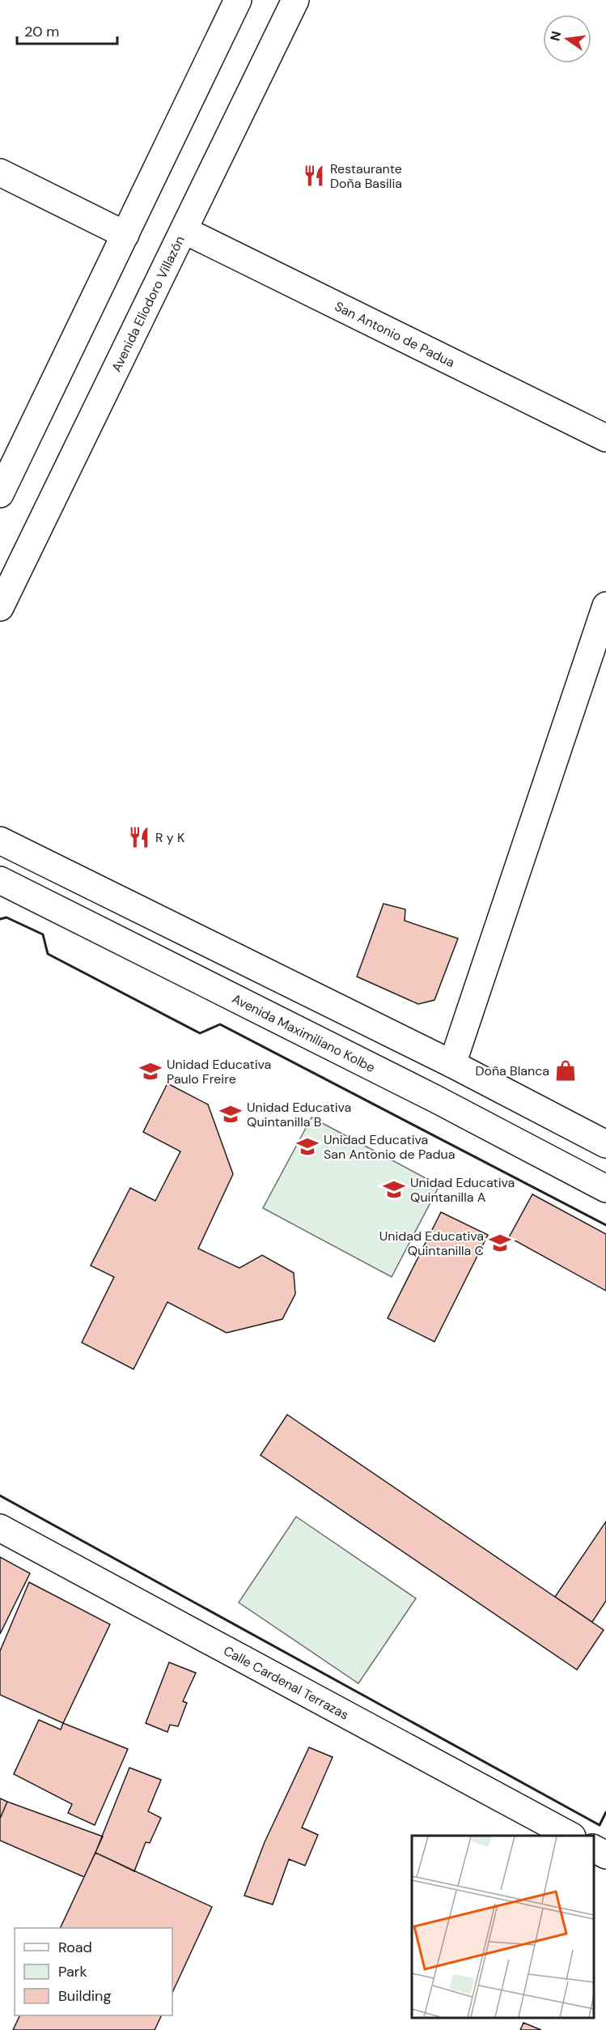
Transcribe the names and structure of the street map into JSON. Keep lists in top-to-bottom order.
{
  "streets": {
    "main road": [
      "Avenida Eliodoro Villazón",
      "San Antonio de Padua",
      "Avenida Maximiliano Kolbe",
      "Calle Cardenal Terrazas"
    ]
  },
  "crossings": [
    ["Avenida Eliodoro Villazón", "San Antonio de Padua"]
  ],
  "places": {
    "restaurant": ["Restaurante Doña Basilia", "R y K"],
    "shop": ["Doña Blanca"],
    "school or university": [
      "Unidad Educativa Paulo Freire",
      "Unidad Educativa Quintanilla B",
      "Unidad Educativa San Antonio de Padua",
      "Unidad Educativa Quintanilla A",
      "Unidad Educativa Quintanilla C"
    ]
  },
  "legend": ["Road", "Park", "Building"],
  "scale_bar": "20 m",
  "north": "left"
}
